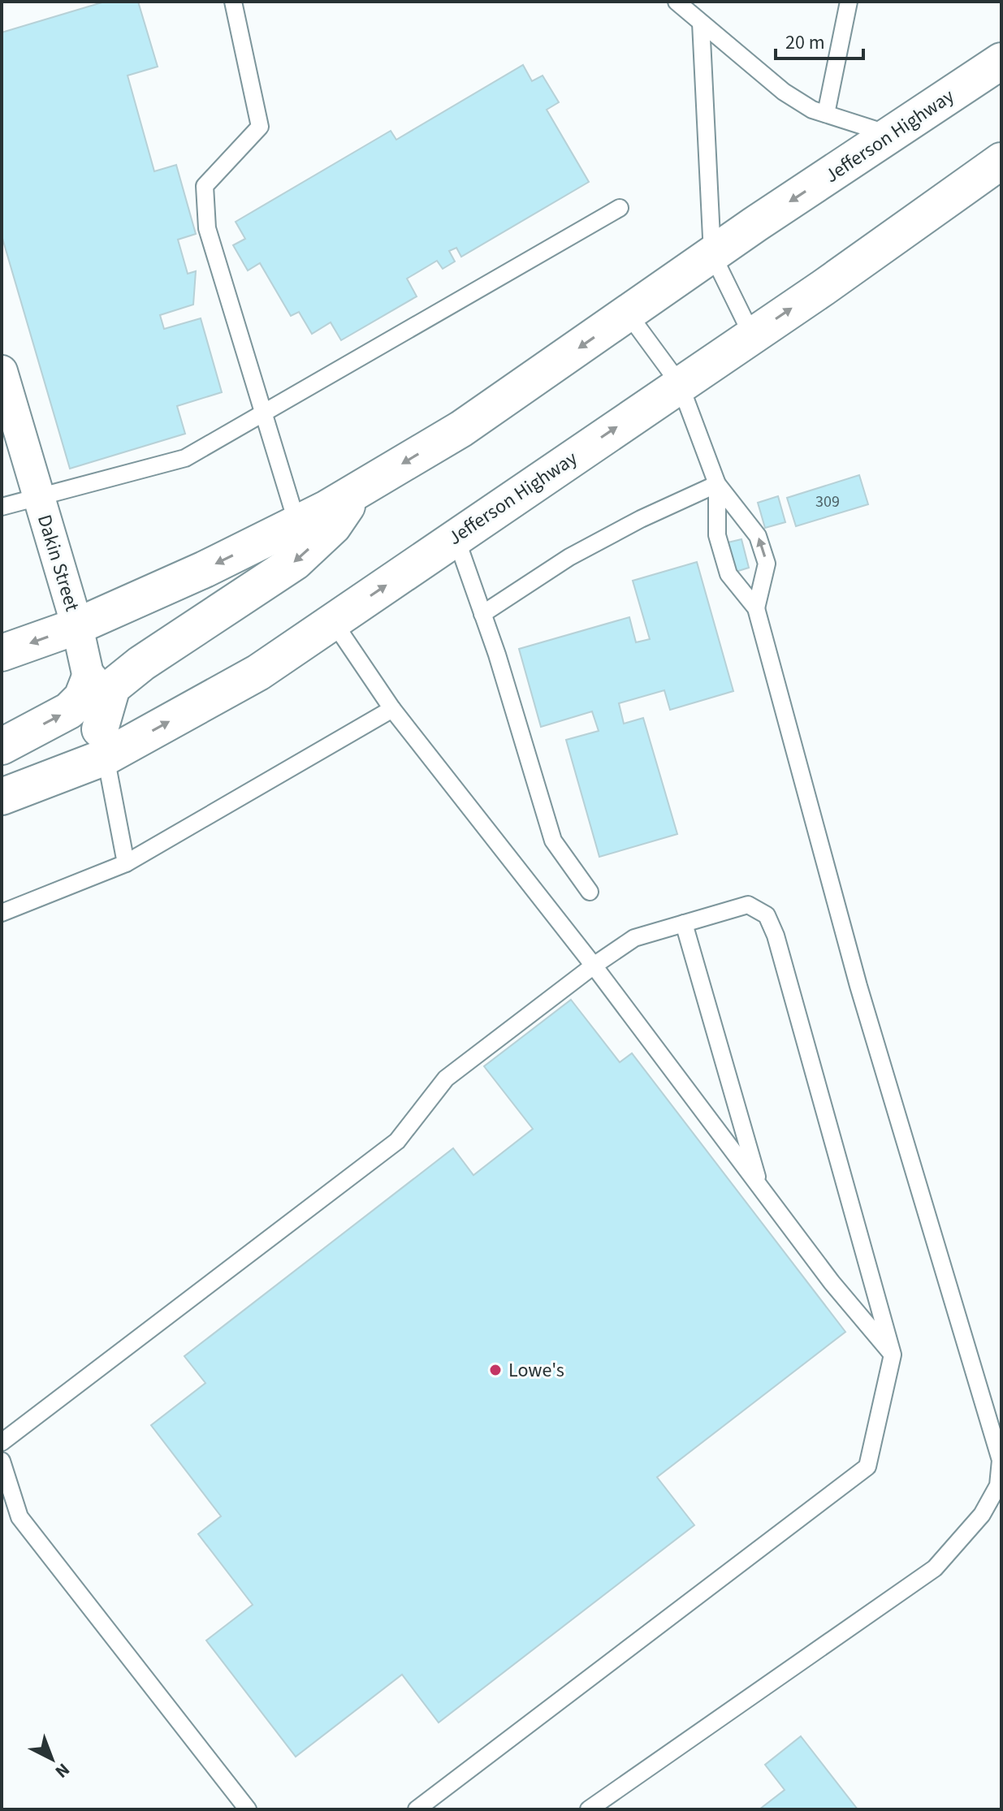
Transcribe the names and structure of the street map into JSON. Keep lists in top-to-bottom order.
{
  "streets": {
    "main road": ["Jefferson Highway"],
    "street": ["Dakin Street"]
  },
  "crossings": [
    ["Jefferson Highway", "Dakin Street"]
  ],
  "places": ["Lowe's"],
  "house_numbers": ["309"],
  "scale_bar": "20 m",
  "north": "bottom right"
}
